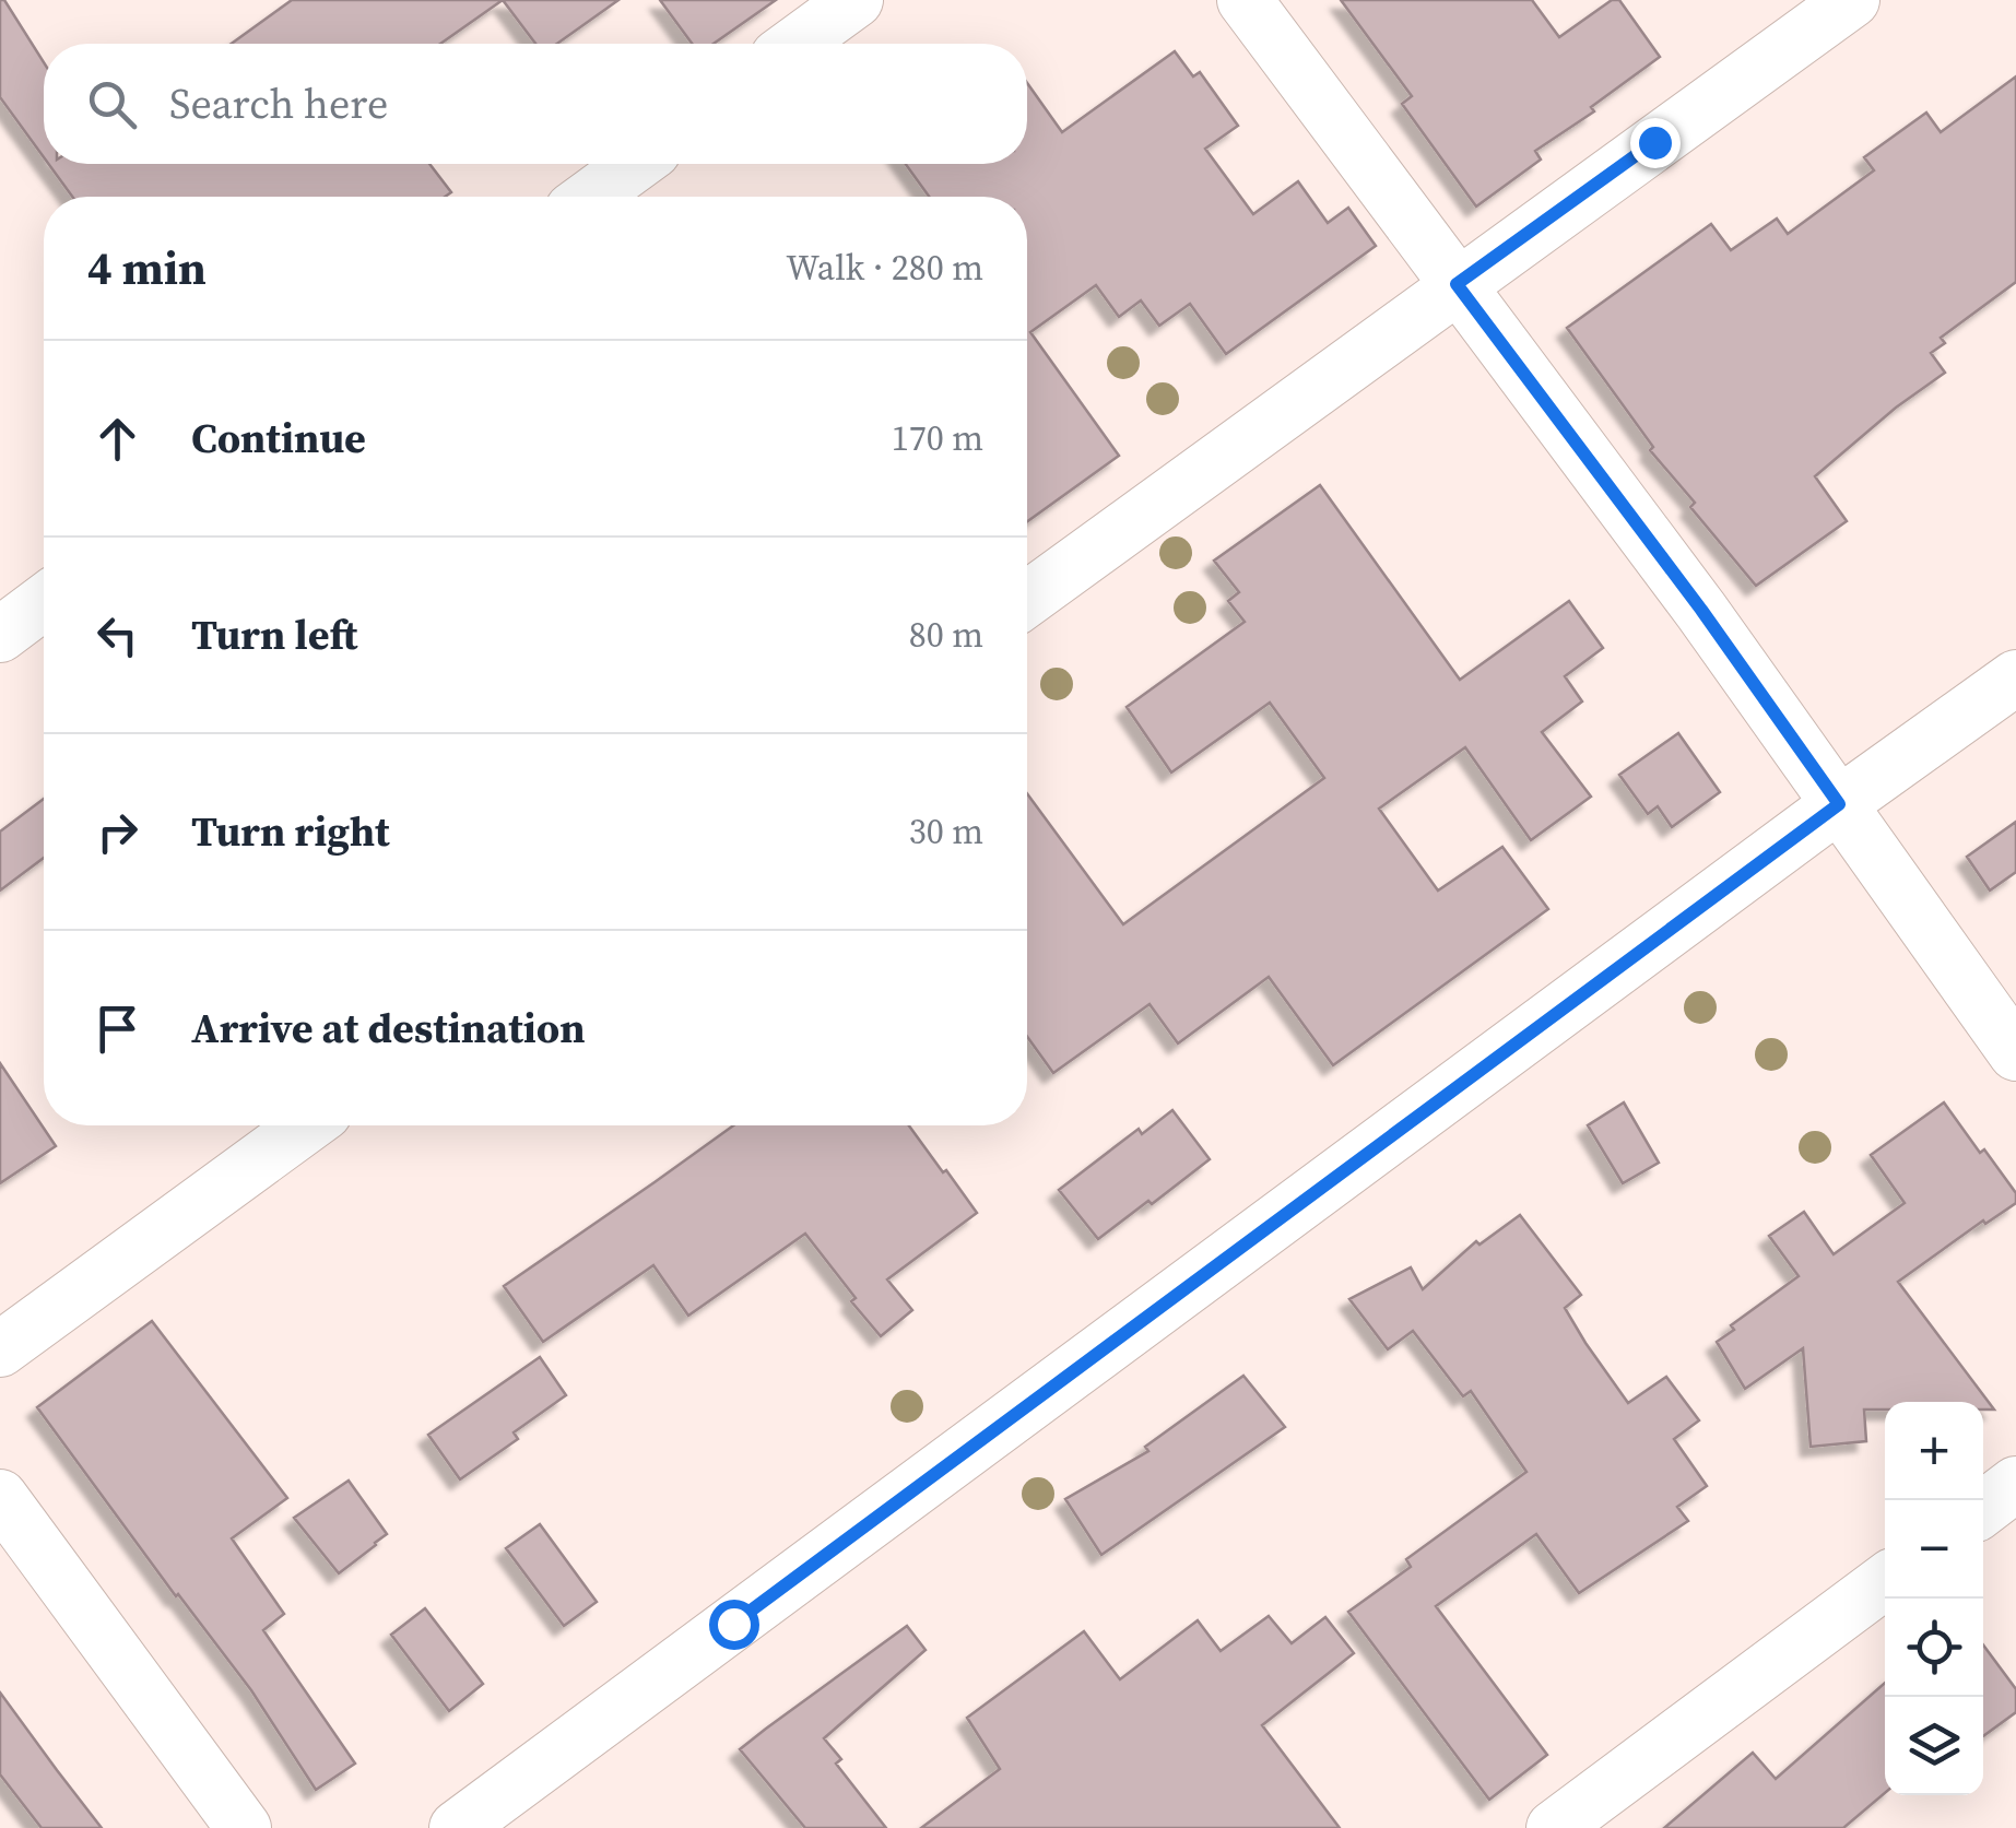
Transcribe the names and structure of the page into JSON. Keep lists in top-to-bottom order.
{
  "page": {
    "search": "Search here",
    "heading": ["4 min", "Walk · 280 m"],
    "list": [
      ["Continue", "170 m"],
      ["Turn left", "80 m"],
      ["Turn right", "30 m"],
      "Arrive at destination"
    ],
    "map_buttons": ["+", "−"]
  }
}
